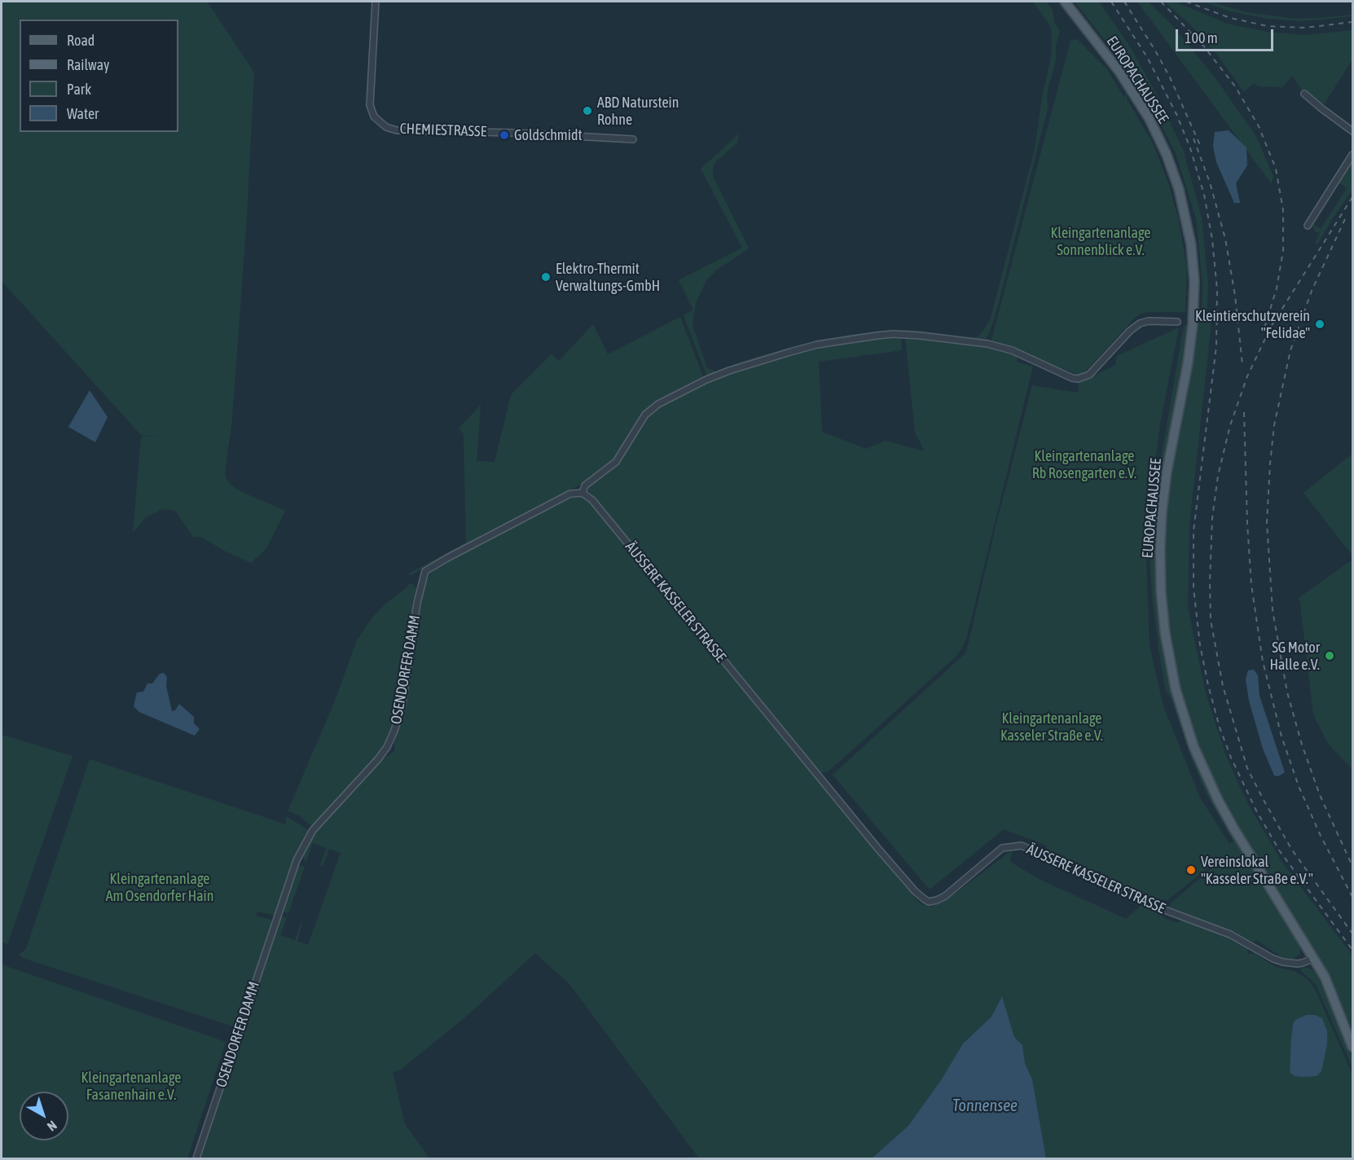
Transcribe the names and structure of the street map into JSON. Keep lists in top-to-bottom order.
{
  "streets": {
    "main road": ["EUROPACHAUSSEE"],
    "street": ["CHEMIESTRASSE", "ÄUSSERE KASSELER STRASSE", "OSENDORFER DAMM"]
  },
  "crossings": [
    ["EUROPACHAUSSEE", "ÄUSSERE KASSELER STRASSE"],
    ["ÄUSSERE KASSELER STRASSE", "OSENDORFER DAMM"]
  ],
  "water": ["Tonnensee"],
  "parks": [
    "Kleingartenanlage Sonnenblick e.V.",
    "Kleingartenanlage Rb Rosengarten e.V.",
    "Kleingartenanlage Kasseler Straße e.V.",
    "Kleingartenanlage Am Osendorfer Hain",
    "Kleingartenanlage Fasanenhain e.V."
  ],
  "places": [
    "ABD Naturstein Rohne",
    "Goldschmidt",
    "Elektro-Thermit Verwaltungs-GmbH",
    "Kleintierschutzverein \"Felidae\"",
    "SG Motor Halle e.V.",
    "Vereinslokal \"Kasseler Straße e.V.\""
  ],
  "legend": [
    "Road",
    "Railway",
    "Park",
    "Water"
  ],
  "scale_bar": "100 m",
  "north": "bottom right"
}
